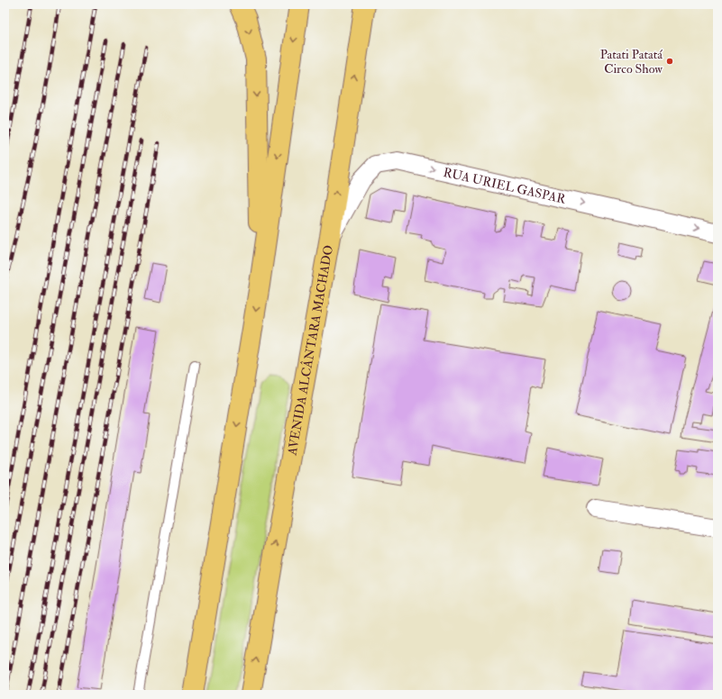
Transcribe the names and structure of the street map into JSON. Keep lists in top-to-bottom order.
{
  "streets": {
    "highway": ["AVENIDA ALCÂNTARA MACHADO"],
    "street": ["RUA URIEL GASPAR"]
  },
  "crossings": [
    ["RUA URIEL GASPAR", "AVENIDA ALCÂNTARA MACHADO"]
  ],
  "one_way": ["RUA URIEL GASPAR"],
  "places": ["Patati Patatá Circo Show"]
}
